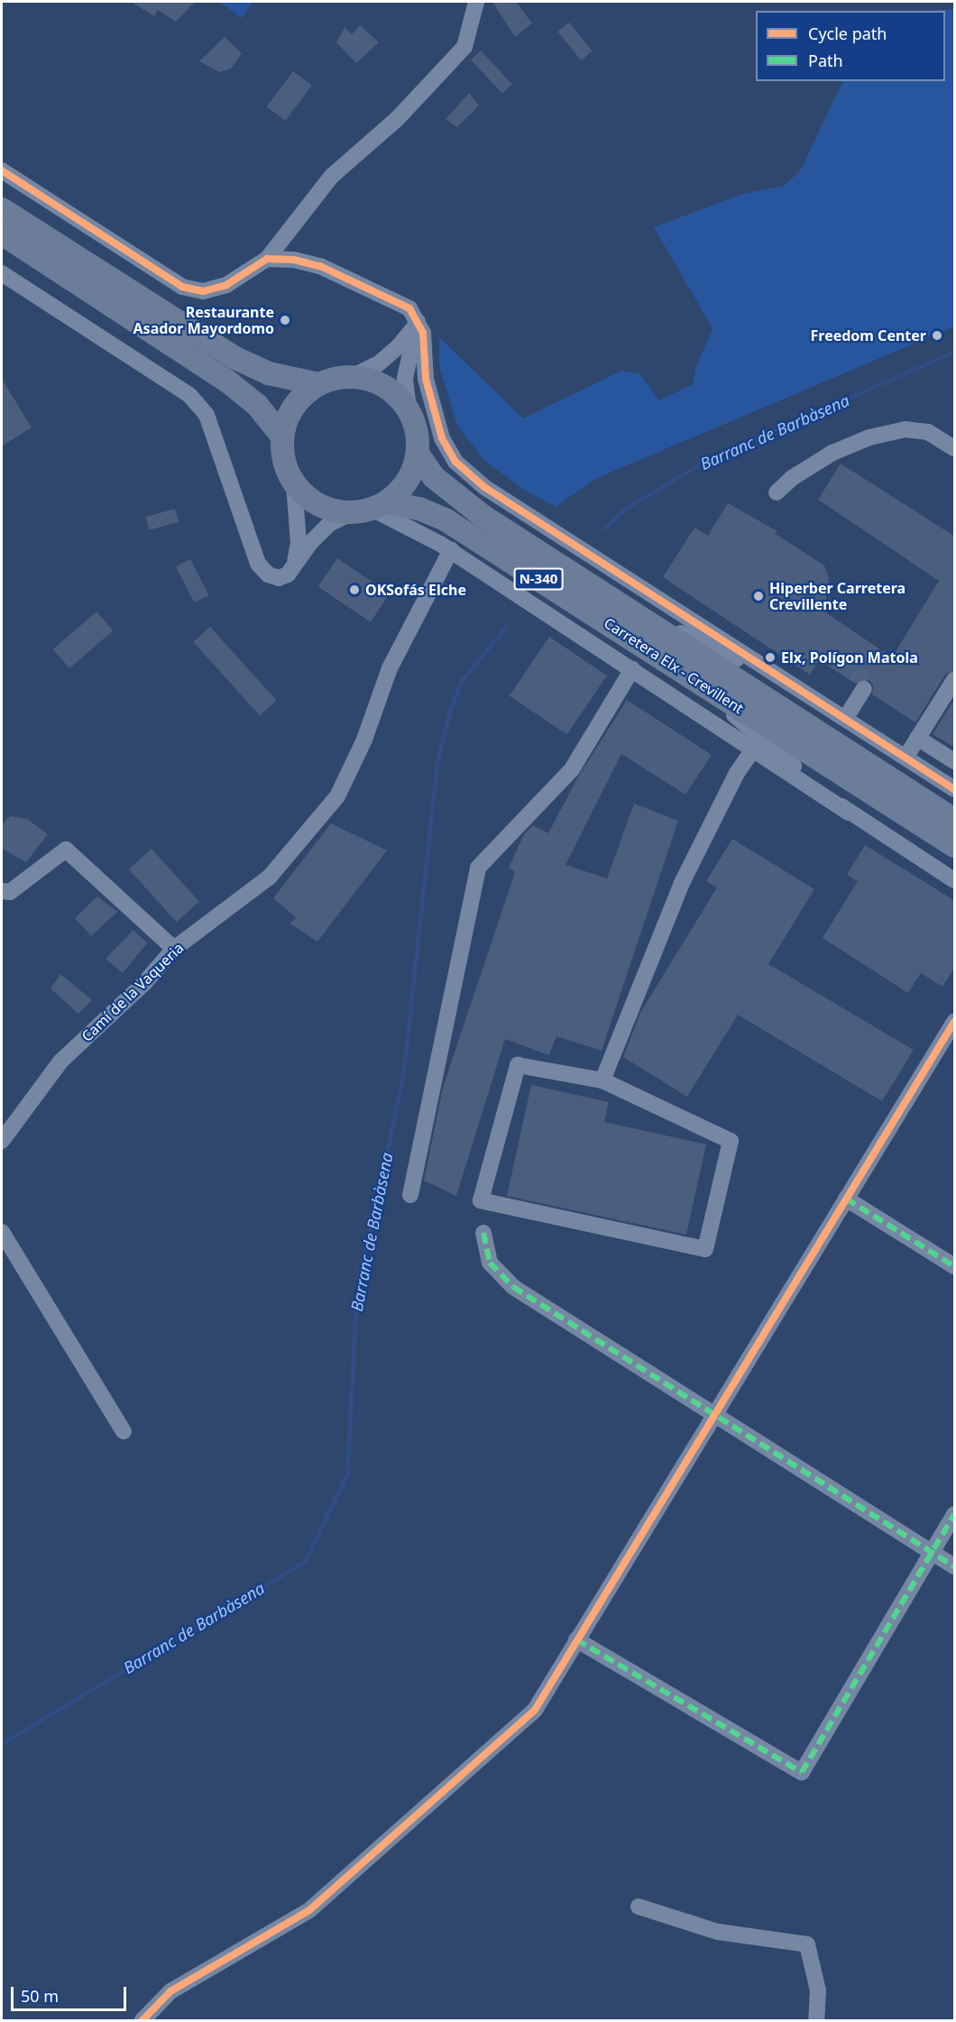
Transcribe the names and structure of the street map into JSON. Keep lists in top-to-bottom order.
{
  "streets": {
    "highway": ["N-340", "Carretera Elx - Crevillent"],
    "street": ["Camí de la Vaqueria"]
  },
  "crossings": [
    ["N-340", "Carretera Elx - Crevillent"]
  ],
  "water": ["Barranc de Barbàsena"],
  "places": [
    "Restaurante Asador Mayordomo",
    "Freedom Center",
    "OKSofás Elche",
    "Hiperber Carretera Crevillente",
    "Elx, Polígon Matola"
  ],
  "legend": ["Cycle path", "Path"],
  "scale_bar": "50 m"
}
